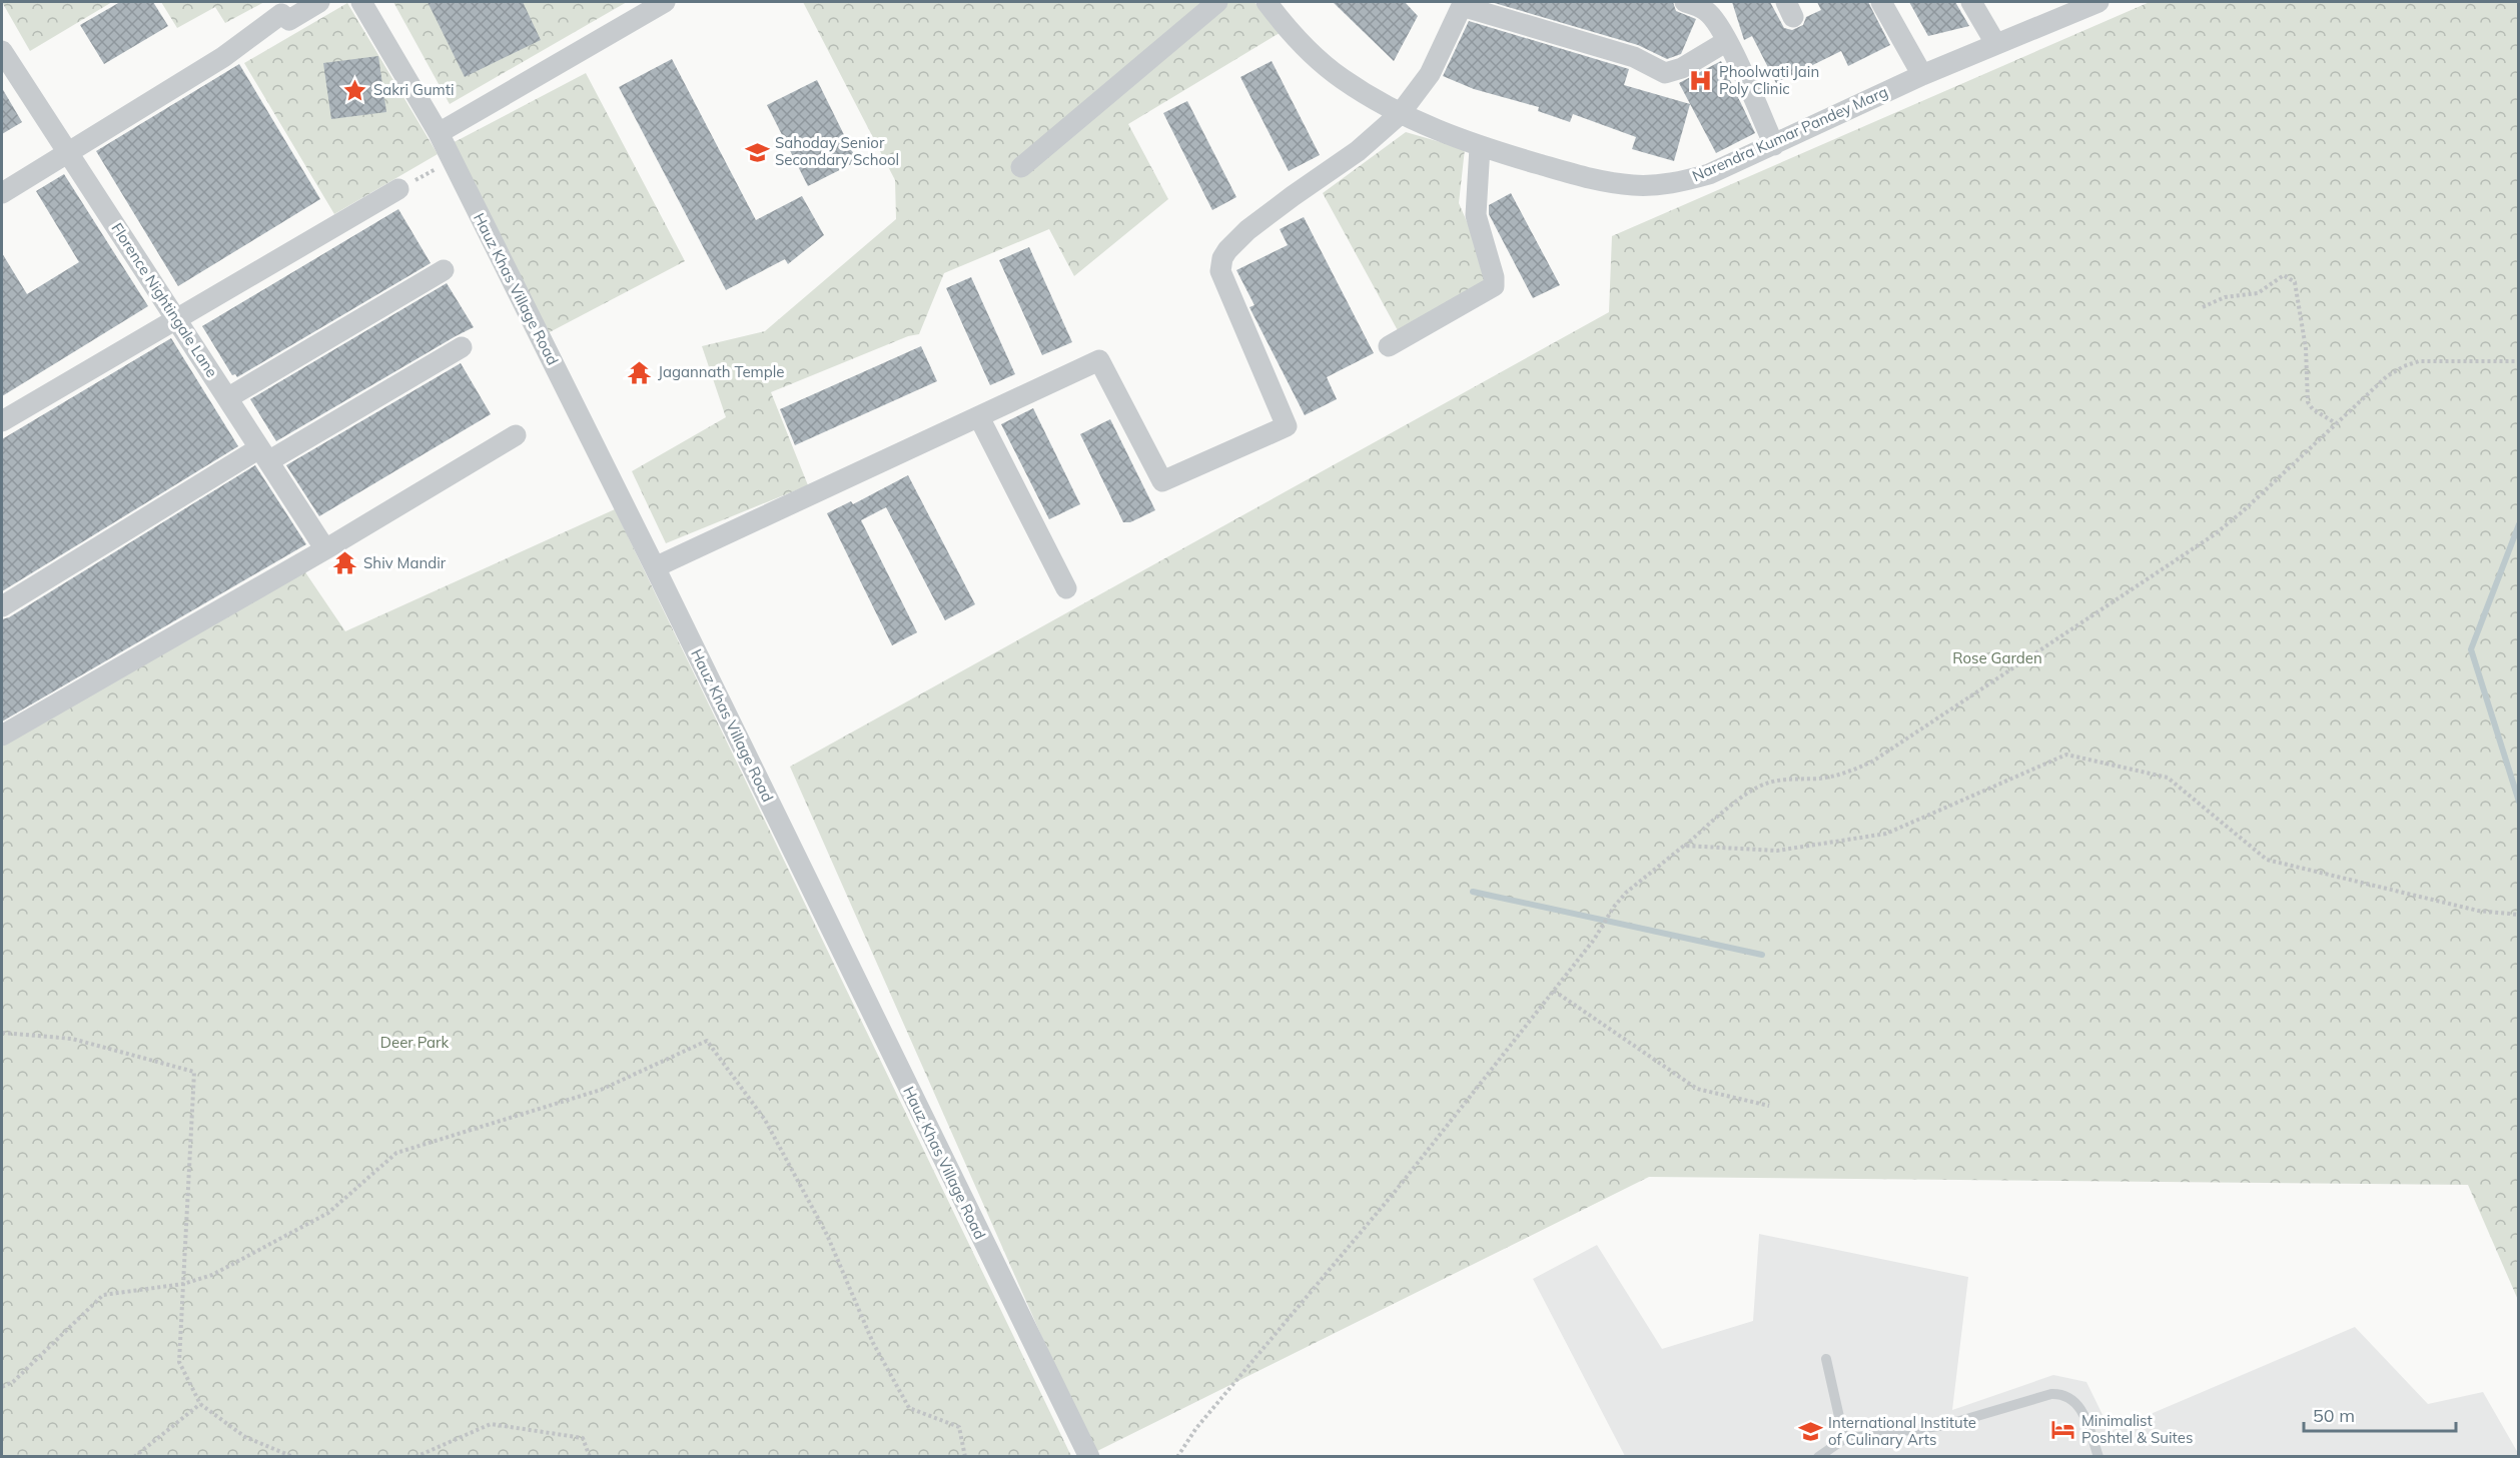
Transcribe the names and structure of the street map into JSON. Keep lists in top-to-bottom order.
{
  "streets": {
    "street": ["Narendra Kumar Pandey Marg", "Hauz Khas Village Road", "Florence Nightingale Lane"]
  },
  "parks": ["Rose Garden", "Deer Park"],
  "places": {
    "hospital": ["Phoolwati Jain Poly Clinic"],
    "place": ["Sakri Gumti"],
    "school or university": ["Sahoday Senior Secondary School", "International Institute of Culinary Arts"],
    "temple": ["Jagannath Temple", "Shiv Mandir"],
    "hotel": ["Minimalist Poshtel & Suites"]
  },
  "scale_bar": "50 m"
}
